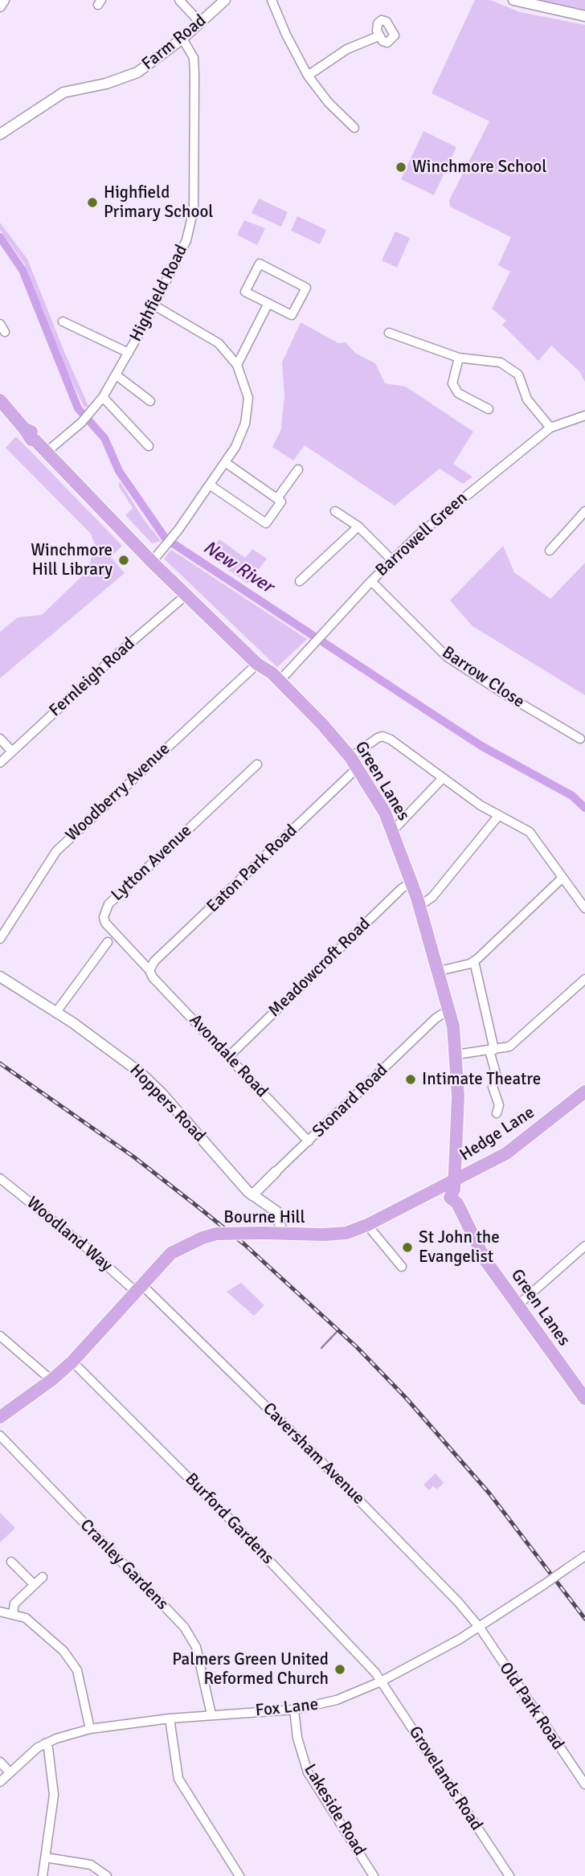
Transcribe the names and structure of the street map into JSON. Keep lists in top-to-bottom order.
{
  "streets": {
    "main road": ["Green Lanes", "Hedge Lane", "Bourne Hill"],
    "street": [
      "Farm Road",
      "Highfield Road",
      "Barrowell Green",
      "Fernleigh Road",
      "Barrow Close",
      "Woodberry Avenue",
      "Lytton Avenue",
      "Eaton Park Road",
      "Meadowcroft Road",
      "Avondale Road",
      "Stonard Road",
      "Hoppers Road",
      "Woodland Way",
      "Caversham Avenue",
      "Burford Gardens",
      "Cranley Gardens",
      "Old Park Road",
      "Fox Lane",
      "Grovelands Road",
      "Lakeside Road"
    ]
  },
  "crossings": [
    ["Farm Road", "Highfield Road"],
    ["Highfield Road", "Green Lanes"],
    ["Barrowell Green", "Barrow Close"],
    ["Barrowell Green", "Green Lanes"],
    ["Fernleigh Road", "Green Lanes"],
    ["Green Lanes", "Woodberry Avenue"],
    ["Green Lanes", "Eaton Park Road"],
    ["Green Lanes", "Meadowcroft Road"],
    ["Green Lanes", "Stonard Road"],
    ["Green Lanes", "Hedge Lane"],
    ["Green Lanes", "Bourne Hill"],
    ["Lytton Avenue", "Eaton Park Road"],
    ["Lytton Avenue", "Avondale Road"],
    ["Eaton Park Road", "Avondale Road"],
    ["Meadowcroft Road", "Avondale Road"],
    ["Avondale Road", "Stonard Road"],
    ["Stonard Road", "Hoppers Road"],
    ["Hoppers Road", "Bourne Hill"],
    ["Hedge Lane", "Bourne Hill"],
    ["Bourne Hill", "Woodland Way"],
    ["Bourne Hill", "Caversham Avenue"],
    ["Bourne Hill", "Burford Gardens"],
    ["Woodland Way", "Caversham Avenue"],
    ["Caversham Avenue", "Old Park Road"],
    ["Caversham Avenue", "Fox Lane"],
    ["Burford Gardens", "Fox Lane"],
    ["Burford Gardens", "Grovelands Road"],
    ["Cranley Gardens", "Fox Lane"],
    ["Old Park Road", "Fox Lane"],
    ["Fox Lane", "Grovelands Road"],
    ["Fox Lane", "Lakeside Road"]
  ],
  "water": ["New River"],
  "places": [
    "Winchmore School",
    "Highfield Primary School",
    "Winchmore Hill Library",
    "Intimate Theatre",
    "St John the Evangelist",
    "Palmers Green United Reformed Church"
  ]
}
